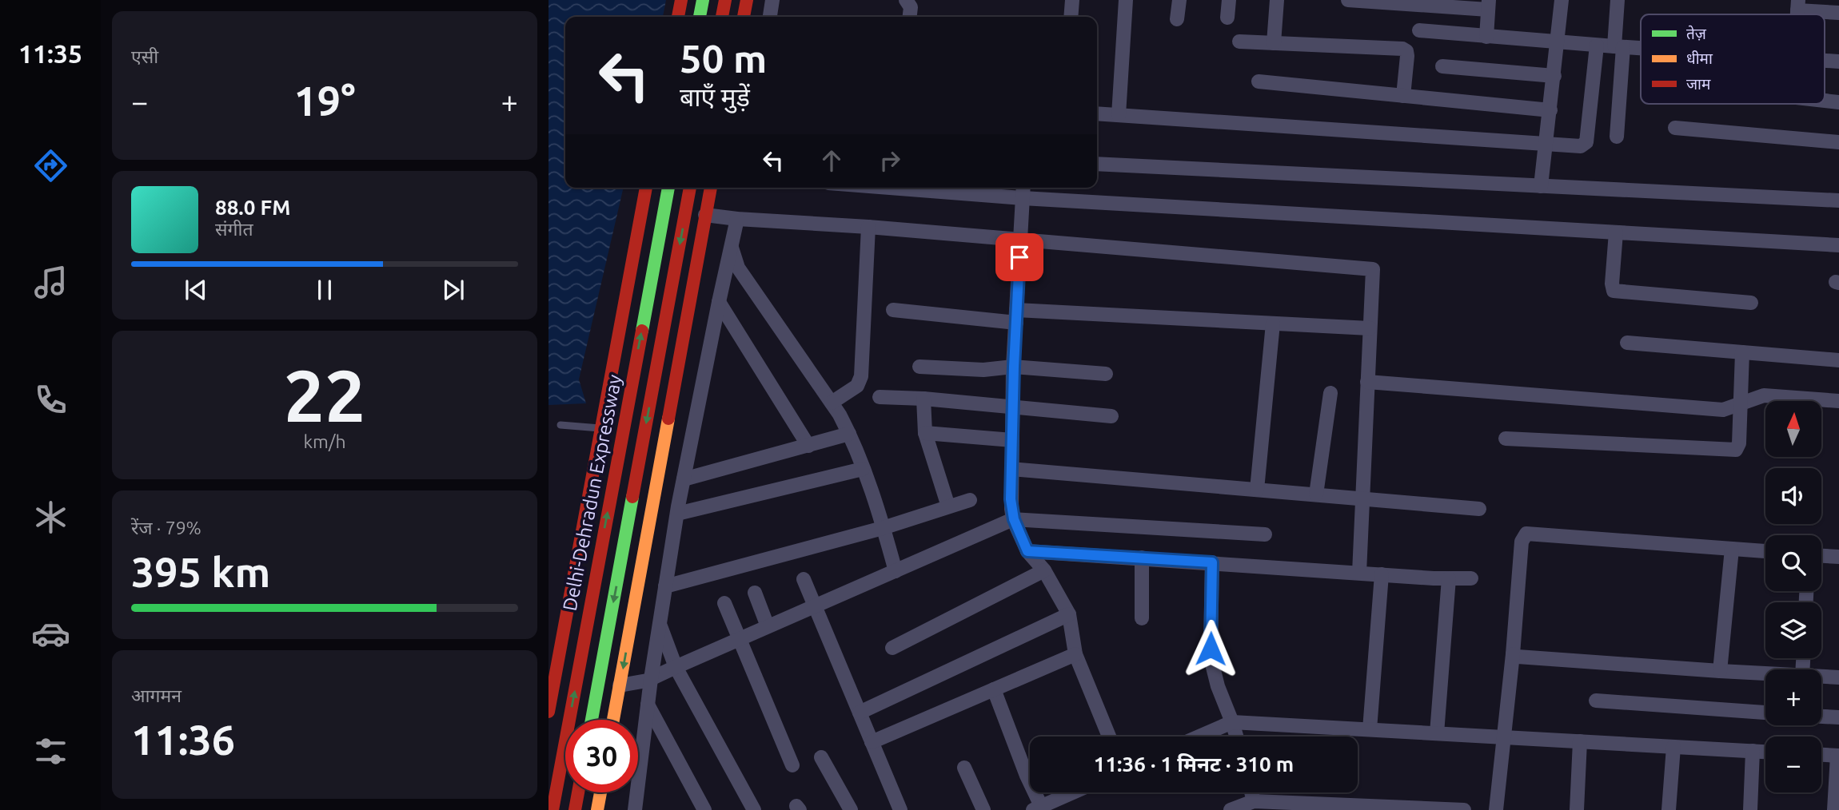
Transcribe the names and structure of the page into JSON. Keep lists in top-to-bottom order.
{
  "streets": {
    "main road": ["Delhi-Dehradun Expressway"]
  },
  "legend": ["तेज़", "धीमा", "जाम"],
  "north": "top",
  "page": {
    "tabs": "11:35",
    "tile": [
      "एसी",
      ["22", "km/h"],
      ["रेंज · 79%", "395 km"],
      ["आगमन", "11:36"]
    ],
    "turn": ["50 m", "बाएँ मुड़ें"],
    "heat": ["−", "19°", "+"],
    "song": ["88.0 FM", "संगीत"],
    "map_buttons": ["+", "−"],
    "limit": "30",
    "trip": "11:36 · 1 मिनट · 310 m"
  }
}
